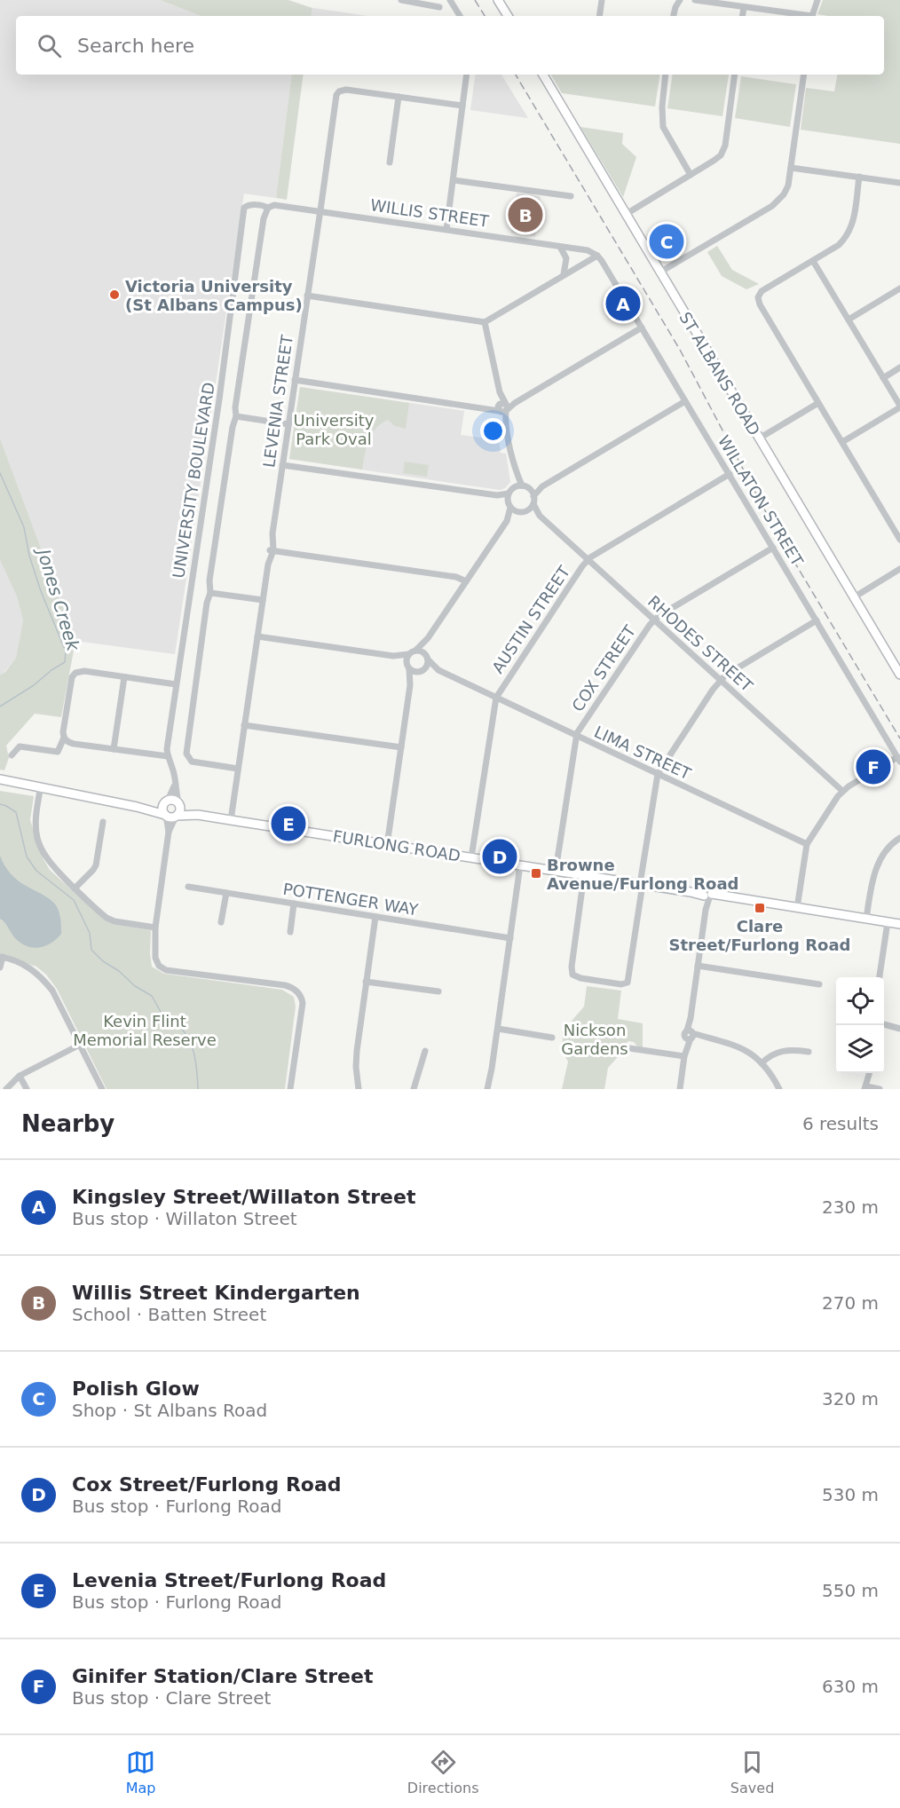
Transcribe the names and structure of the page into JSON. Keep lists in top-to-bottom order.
{
  "streets": {
    "main road": ["ST ALBANS ROAD", "FURLONG ROAD"],
    "street": [
      "WILLIS STREET",
      "LEVENIA STREET",
      "UNIVERSITY BOULEVARD",
      "WILLATON STREET",
      "AUSTIN STREET",
      "RHODES STREET",
      "COX STREET",
      "LIMA STREET",
      "POTTENGER WAY"
    ]
  },
  "crossings": [
    ["WILLIS STREET", "LEVENIA STREET"],
    ["WILLIS STREET", "UNIVERSITY BOULEVARD"],
    ["WILLIS STREET", "WILLATON STREET"],
    ["LEVENIA STREET", "FURLONG ROAD"],
    ["UNIVERSITY BOULEVARD", "FURLONG ROAD"],
    ["WILLATON STREET", "AUSTIN STREET"],
    ["WILLATON STREET", "COX STREET"],
    ["AUSTIN STREET", "RHODES STREET"],
    ["AUSTIN STREET", "LIMA STREET"],
    ["AUSTIN STREET", "FURLONG ROAD"],
    ["RHODES STREET", "COX STREET"],
    ["COX STREET", "LIMA STREET"],
    ["COX STREET", "FURLONG ROAD"]
  ],
  "water": ["Jones Creek"],
  "parks": ["University Park Oval", "Kevin Flint Memorial Reserve", "Nickson Gardens"],
  "places": {
    "other": ["Victoria University (St Albans Campus)"],
    "transit": ["Browne Avenue/Furlong Road", "Clare Street/Furlong Road"]
  },
  "page": {
    "search": "Search here",
    "pins": [
      "B",
      "C",
      "A",
      "F",
      "E",
      "D"
    ],
    "heading": ["Nearby", "6 results"],
    "list": [
      {
        "mark": "A",
        "name": "Kingsley Street/Willaton Street",
        "note": "Bus stop · Willaton Street",
        "value": "230 m"
      },
      {
        "mark": "B",
        "name": "Willis Street Kindergarten",
        "note": "School · Batten Street",
        "value": "270 m"
      },
      {
        "mark": "C",
        "name": "Polish Glow",
        "note": "Shop · St Albans Road",
        "value": "320 m"
      },
      {
        "mark": "D",
        "name": "Cox Street/Furlong Road",
        "note": "Bus stop · Furlong Road",
        "value": "530 m"
      },
      {
        "mark": "E",
        "name": "Levenia Street/Furlong Road",
        "note": "Bus stop · Furlong Road",
        "value": "550 m"
      },
      {
        "mark": "F",
        "name": "Ginifer Station/Clare Street",
        "note": "Bus stop · Clare Street",
        "value": "630 m"
      }
    ],
    "nav": ["Map", "Directions", "Saved"]
  }
}
